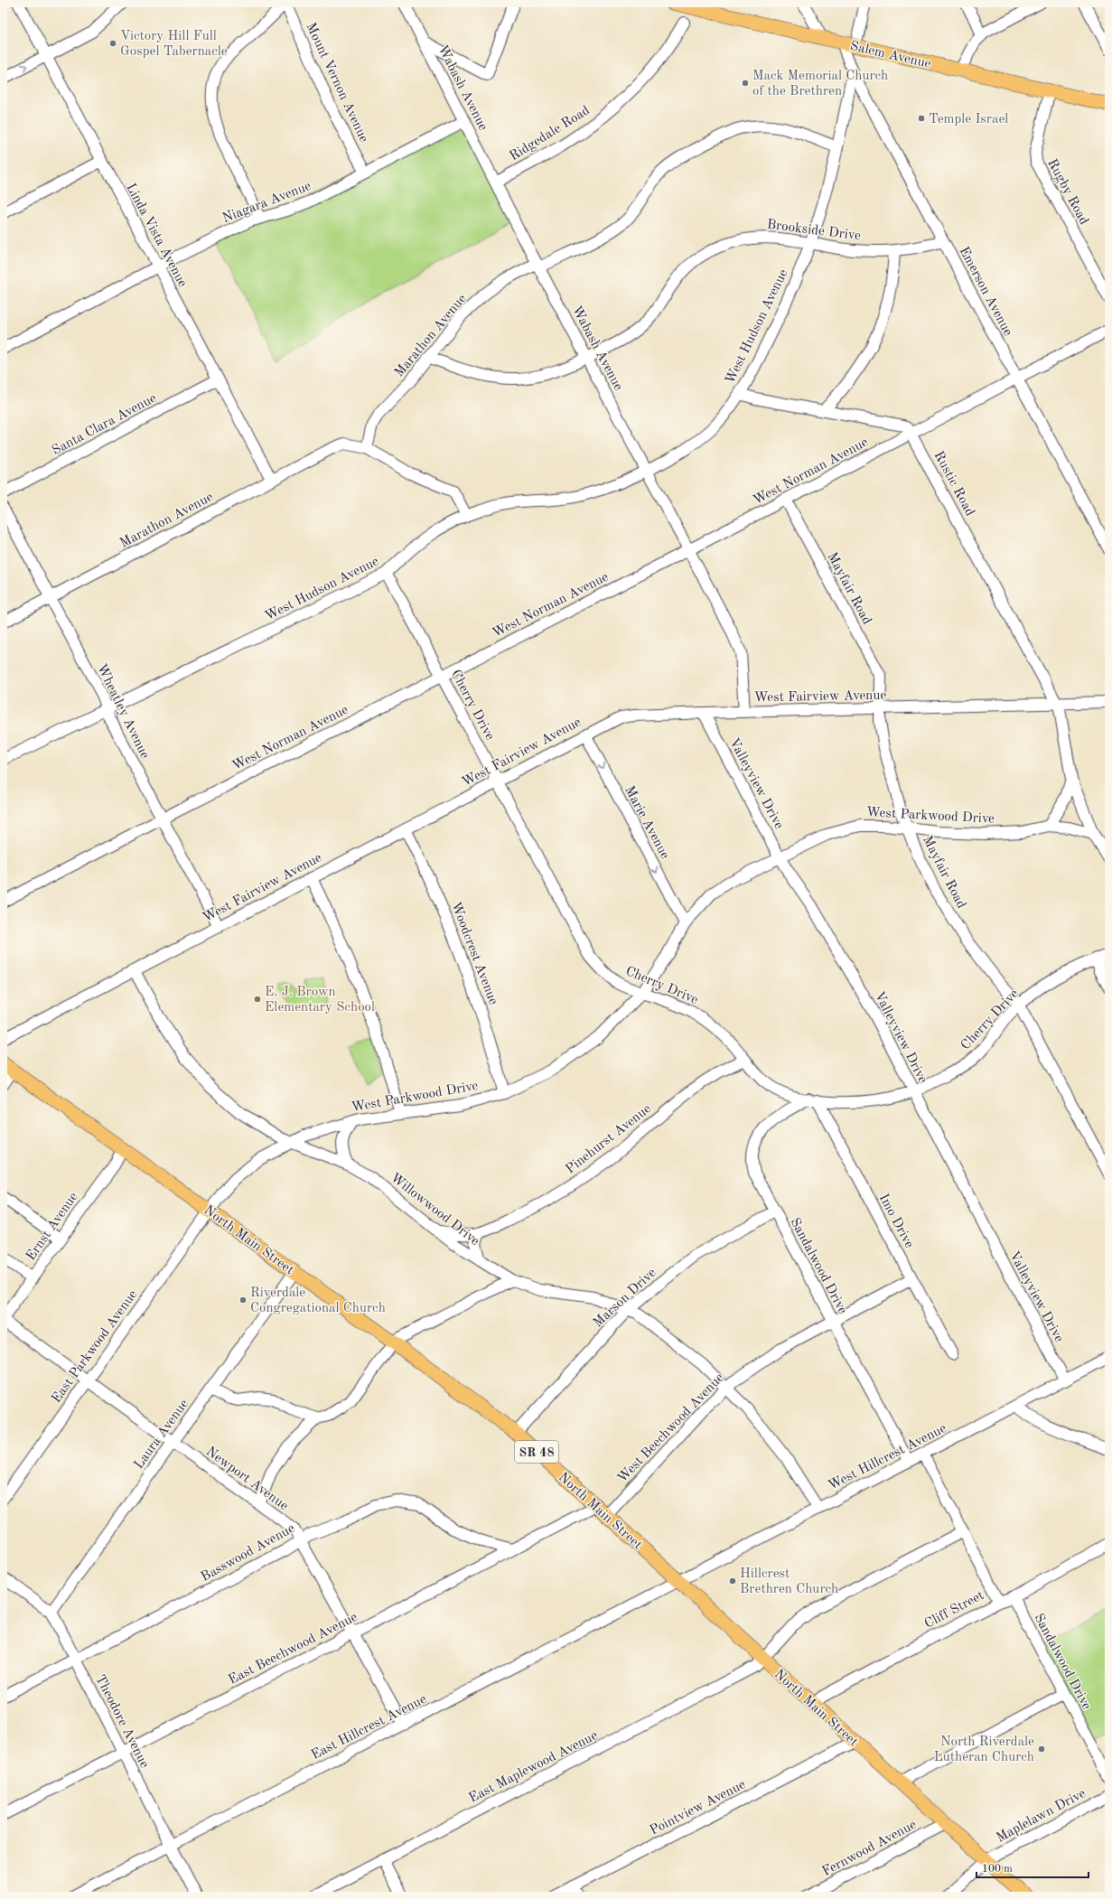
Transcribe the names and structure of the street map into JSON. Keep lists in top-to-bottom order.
{
  "streets": {
    "main road": ["Salem Avenue", "North Main Street", "SR 48"],
    "street": [
      "Mount Vernon Avenue",
      "Wabash Avenue",
      "Ridgedale Road",
      "Rugby Road",
      "Niagara Avenue",
      "Brookside Drive",
      "Linda Vista Avenue",
      "Emerson Avenue",
      "West Hudson Avenue",
      "Marathon Avenue",
      "Santa Clara Avenue",
      "West Norman Avenue",
      "Rustic Road",
      "Mayfair Road",
      "West Fairview Avenue",
      "Cherry Drive",
      "Wheatley Avenue",
      "Valleyview Drive",
      "West Parkwood Drive",
      "Marie Avenue",
      "Woodcrest Avenue",
      "Pinehurst Avenue",
      "Willowwood Drive",
      "Imo Drive",
      "Ernst Avenue",
      "Sandalwood Drive",
      "Marson Drive",
      "East Parkwood Avenue",
      "West Beechwood Avenue",
      "Laura Avenue",
      "West Hillcrest Avenue",
      "Newport Avenue",
      "Basswood Avenue",
      "Cliff Street",
      "East Beechwood Avenue",
      "Theodore Avenue",
      "East Hillcrest Avenue",
      "East Maplewood Avenue",
      "Pointview Avenue",
      "Maplelawn Drive",
      "Fernwood Avenue"
    ]
  },
  "crossings": [
    ["Salem Avenue", "Rugby Road"],
    ["Salem Avenue", "Emerson Avenue"],
    ["Mount Vernon Avenue", "Niagara Avenue"],
    ["Wabash Avenue", "Ridgedale Road"],
    ["Wabash Avenue", "Niagara Avenue"],
    ["Wabash Avenue", "Brookside Drive"],
    ["Wabash Avenue", "West Hudson Avenue"],
    ["Wabash Avenue", "Marathon Avenue"],
    ["Wabash Avenue", "West Norman Avenue"],
    ["Wabash Avenue", "West Fairview Avenue"],
    ["Niagara Avenue", "Linda Vista Avenue"],
    ["Brookside Drive", "Emerson Avenue"],
    ["Brookside Drive", "West Hudson Avenue"],
    ["Brookside Drive", "Marathon Avenue"],
    ["Linda Vista Avenue", "Marathon Avenue"],
    ["Linda Vista Avenue", "Santa Clara Avenue"],
    ["Emerson Avenue", "West Hudson Avenue"],
    ["Emerson Avenue", "West Norman Avenue"],
    ["West Hudson Avenue", "Marathon Avenue"],
    ["West Hudson Avenue", "Cherry Drive"],
    ["West Hudson Avenue", "Wheatley Avenue"],
    ["Marathon Avenue", "Wheatley Avenue"],
    ["West Norman Avenue", "Rustic Road"],
    ["West Norman Avenue", "Mayfair Road"],
    ["West Norman Avenue", "Cherry Drive"],
    ["West Norman Avenue", "Wheatley Avenue"],
    ["Rustic Road", "West Fairview Avenue"],
    ["Rustic Road", "West Parkwood Drive"],
    ["Mayfair Road", "West Fairview Avenue"],
    ["Mayfair Road", "Cherry Drive"],
    ["Mayfair Road", "West Parkwood Drive"],
    ["West Fairview Avenue", "Cherry Drive"],
    ["West Fairview Avenue", "Wheatley Avenue"],
    ["West Fairview Avenue", "Valleyview Drive"],
    ["West Fairview Avenue", "Marie Avenue"],
    ["West Fairview Avenue", "Woodcrest Avenue"],
    ["West Fairview Avenue", "Willowwood Drive"],
    ["Cherry Drive", "Valleyview Drive"],
    ["Cherry Drive", "West Parkwood Drive"],
    ["Cherry Drive", "Pinehurst Avenue"],
    ["Cherry Drive", "Imo Drive"],
    ["Cherry Drive", "Sandalwood Drive"],
    ["Valleyview Drive", "West Parkwood Drive"],
    ["Valleyview Drive", "West Hillcrest Avenue"],
    ["West Parkwood Drive", "Marie Avenue"],
    ["West Parkwood Drive", "Woodcrest Avenue"],
    ["West Parkwood Drive", "Willowwood Drive"],
    ["West Parkwood Drive", "North Main Street"],
    ["West Parkwood Drive", "East Parkwood Avenue"],
    ["Pinehurst Avenue", "Willowwood Drive"],
    ["Willowwood Drive", "Marson Drive"],
    ["Willowwood Drive", "West Beechwood Avenue"],
    ["Willowwood Drive", "West Hillcrest Avenue"],
    ["Imo Drive", "Sandalwood Drive"],
    ["Imo Drive", "West Beechwood Avenue"],
    ["Ernst Avenue", "North Main Street"],
    ["Ernst Avenue", "Newport Avenue"],
    ["North Main Street", "Marson Drive"],
    ["North Main Street", "East Parkwood Avenue"],
    ["North Main Street", "West Beechwood Avenue"],
    ["North Main Street", "Laura Avenue"],
    ["North Main Street", "West Hillcrest Avenue"],
    ["North Main Street", "Cliff Street"],
    ["North Main Street", "East Beechwood Avenue"],
    ["North Main Street", "East Hillcrest Avenue"],
    ["North Main Street", "East Maplewood Avenue"],
    ["North Main Street", "Pointview Avenue"],
    ["North Main Street", "Maplelawn Drive"],
    ["North Main Street", "Fernwood Avenue"],
    ["Sandalwood Drive", "Marson Drive"],
    ["Sandalwood Drive", "West Beechwood Avenue"],
    ["Sandalwood Drive", "West Hillcrest Avenue"],
    ["Sandalwood Drive", "Cliff Street"],
    ["East Parkwood Avenue", "Newport Avenue"],
    ["Laura Avenue", "Newport Avenue"],
    ["Laura Avenue", "Theodore Avenue"],
    ["West Hillcrest Avenue", "East Hillcrest Avenue"],
    ["Newport Avenue", "Basswood Avenue"],
    ["Newport Avenue", "East Beechwood Avenue"],
    ["Newport Avenue", "East Hillcrest Avenue"],
    ["Basswood Avenue", "East Beechwood Avenue"],
    ["Basswood Avenue", "Theodore Avenue"],
    ["East Beechwood Avenue", "Theodore Avenue"],
    ["Theodore Avenue", "East Hillcrest Avenue"]
  ],
  "one_way": ["Marie Avenue"],
  "places": [
    "Victory Hill Full Gospel Tabernacle",
    "Mack Memorial Church of the Brethren",
    "Temple Israel",
    "E. J. Brown Elementary School",
    "Riverdale Congregational Church",
    "Hillcrest Brethren Church",
    "North Riverdale Lutheran Church"
  ],
  "scale_bar": "100 m"
}
